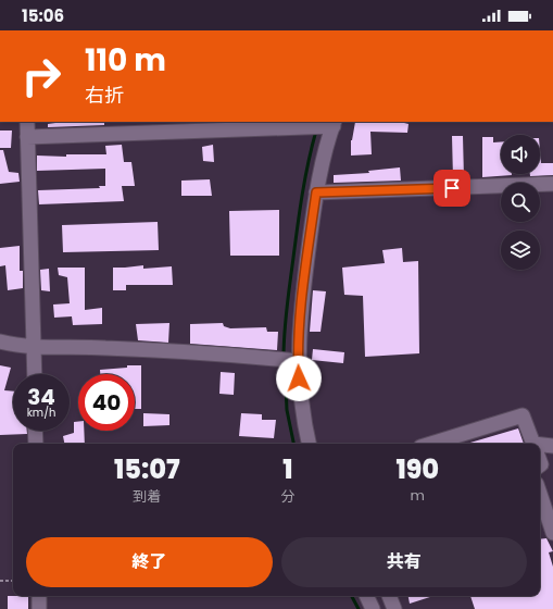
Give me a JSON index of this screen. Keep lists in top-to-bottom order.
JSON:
{
  "page": {
    "status": "15:06",
    "turn": ["110 m", "右折"],
    "speed": "34 km/h",
    "limit": "40",
    "eta": [
      "15:07",
      "到着",
      "1",
      "分",
      "190",
      "m"
    ],
    "buttons": ["終了", "共有"]
  }
}
